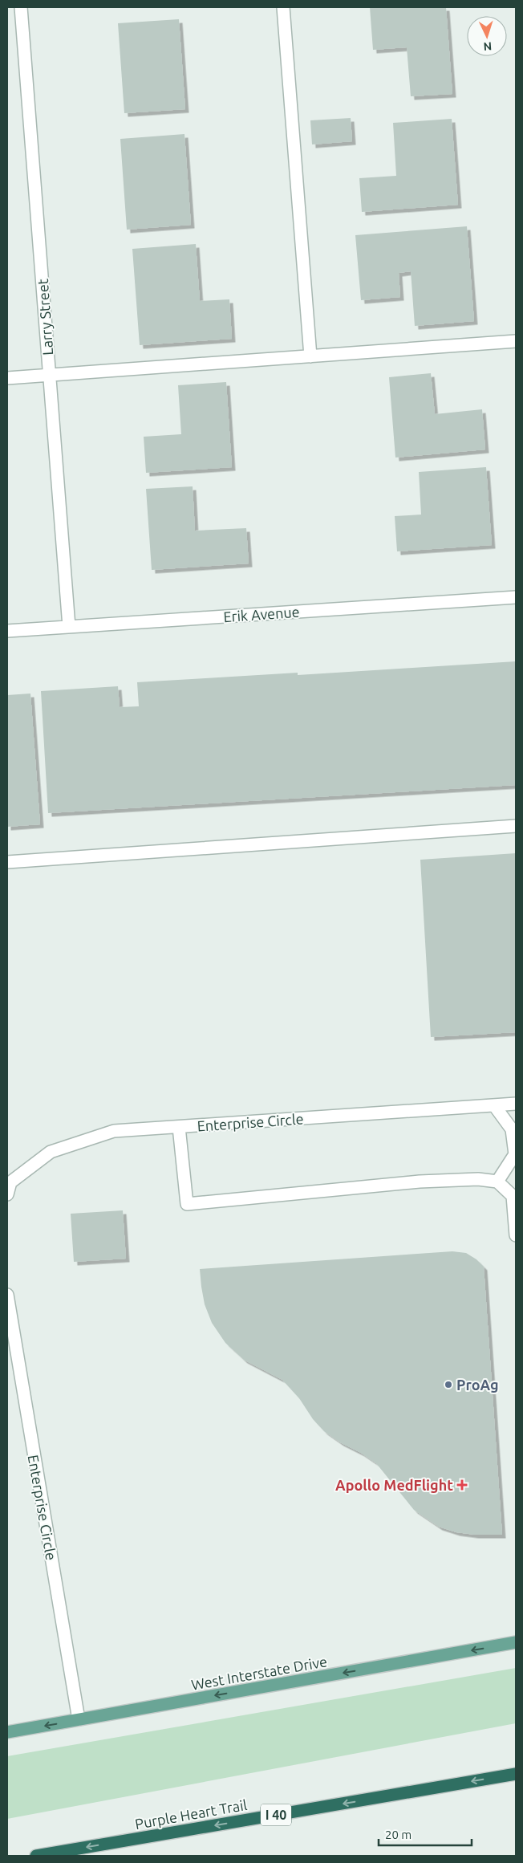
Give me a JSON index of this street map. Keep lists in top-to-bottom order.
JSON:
{
  "streets": {
    "highway": ["Purple Heart Trail", "I 40"],
    "main road": ["West Interstate Drive"],
    "street": ["Larry Street", "Erik Avenue", "Enterprise Circle"]
  },
  "crossings": [
    ["Larry Street", "Erik Avenue"],
    ["Enterprise Circle", "West Interstate Drive"]
  ],
  "one_way": ["West Interstate Drive", "Purple Heart Trail"],
  "places": {
    "other": ["ProAg"],
    "health": ["Apollo MedFlight"]
  },
  "scale_bar": "20 m",
  "north": "bottom"
}
